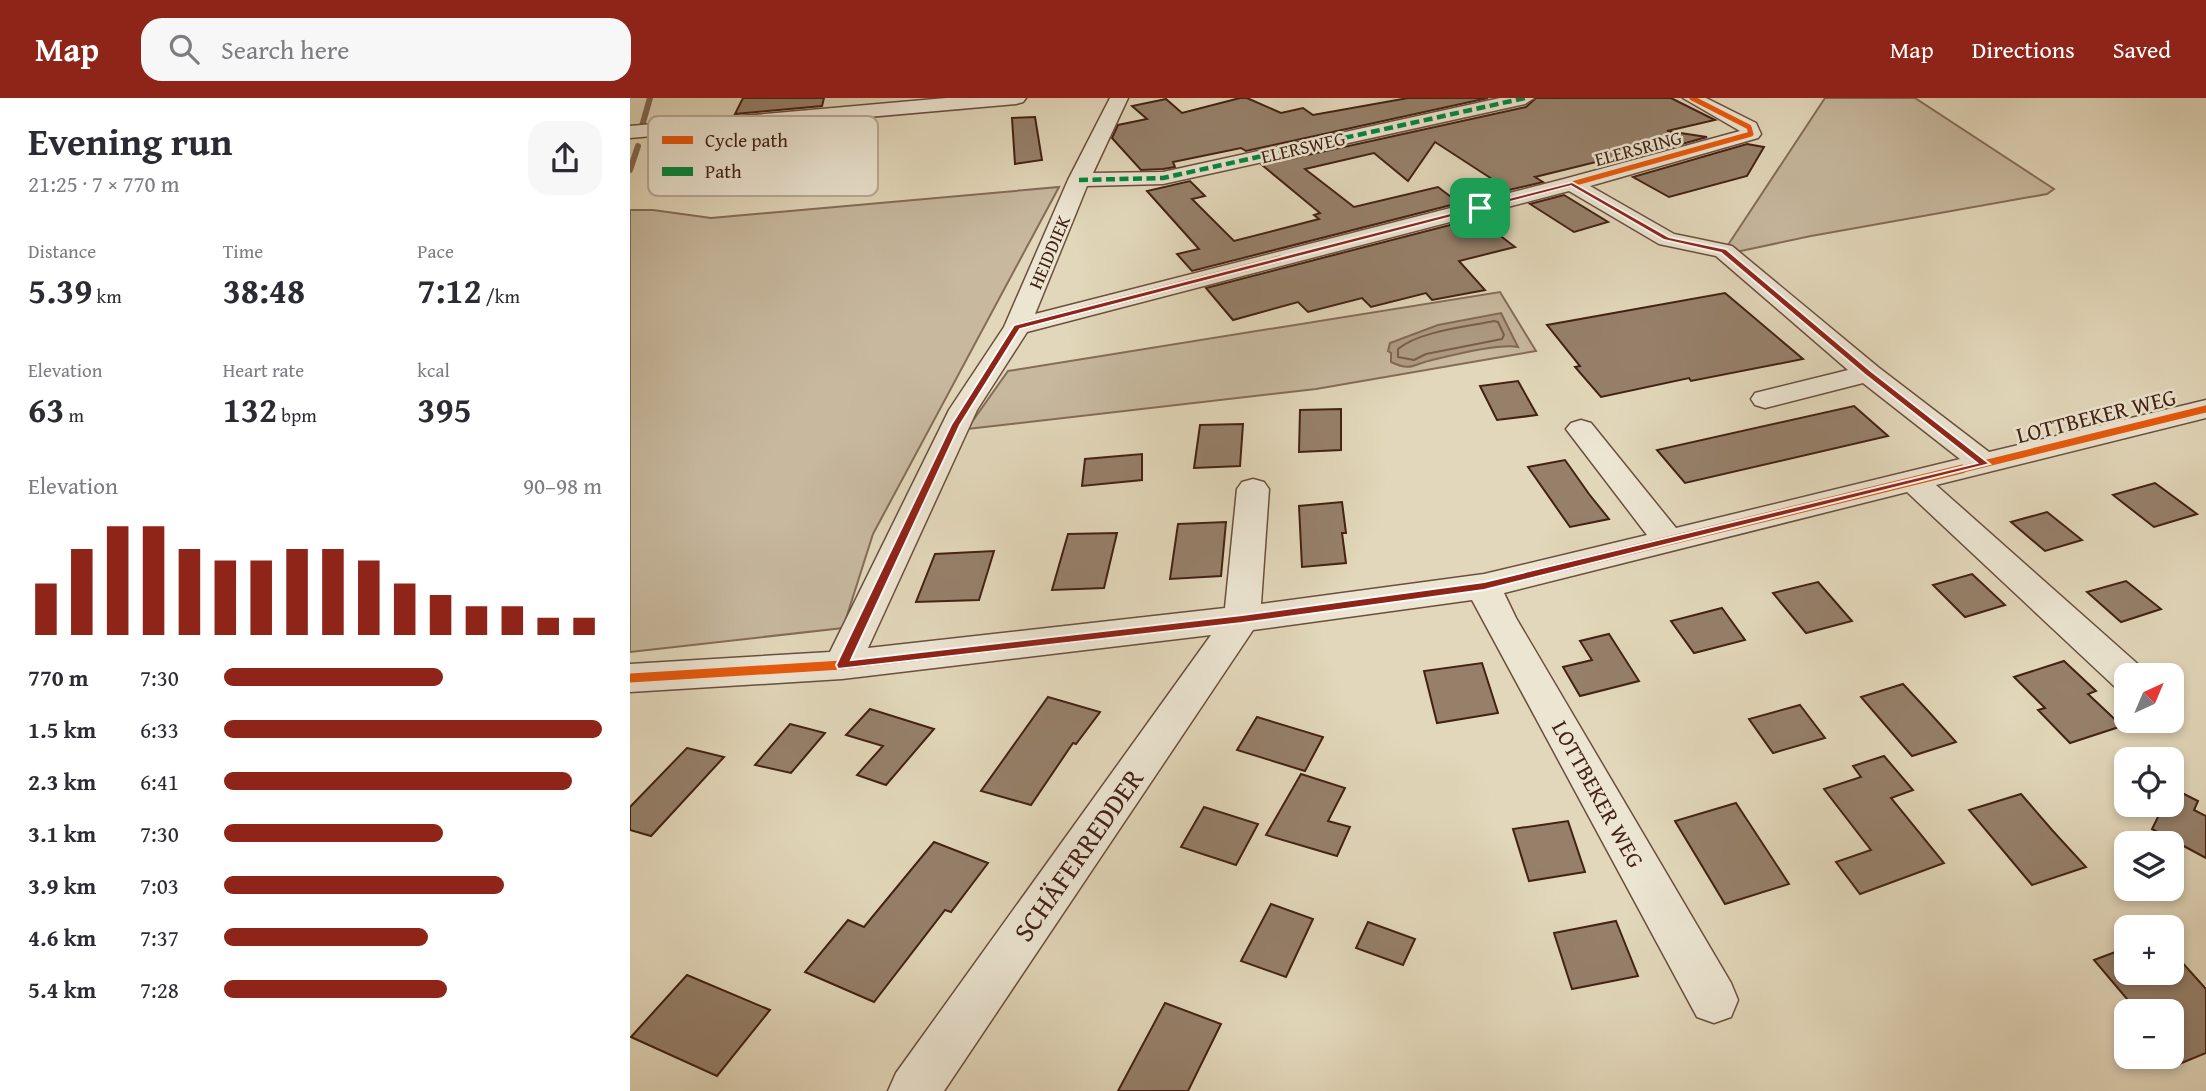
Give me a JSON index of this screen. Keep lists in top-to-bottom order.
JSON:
{
  "streets": {
    "street": [
      "ELERSWEG",
      "ELERSRING",
      "HEIDDIEK",
      "LOTTBEKER WEG",
      "SCHÄFERREDDER"
    ]
  },
  "crossings": [
    ["ELERSWEG", "HEIDDIEK"],
    ["ELERSRING", "HEIDDIEK"],
    ["HEIDDIEK", "LOTTBEKER WEG"],
    ["LOTTBEKER WEG", "SCHÄFERREDDER"]
  ],
  "legend": ["Cycle path", "Path"],
  "north": "top right",
  "page": {
    "header": "Map",
    "search": "Search here",
    "nav": ["Map", "Directions", "Saved"],
    "heading": ["Evening run", "21:25 · 7 × 770 m"],
    "stats": [
      ["Distance", "5.39 km"],
      ["Time", "38:48"],
      ["Pace", "7:12 /km"],
      ["Elevation", "63 m"],
      ["Heart rate", "132 bpm"],
      ["kcal", "395"]
    ],
    "chart": ["Elevation", "90–98 m"],
    "list": [
      {
        "name": "770 m",
        "note": "7:30"
      },
      {
        "name": "1.5 km",
        "note": "6:33"
      },
      {
        "name": "2.3 km",
        "note": "6:41"
      },
      {
        "name": "3.1 km",
        "note": "7:30"
      },
      {
        "name": "3.9 km",
        "note": "7:03"
      },
      {
        "name": "4.6 km",
        "note": "7:37"
      },
      {
        "name": "5.4 km",
        "note": "7:28"
      }
    ],
    "map_buttons": ["+", "−"]
  }
}
